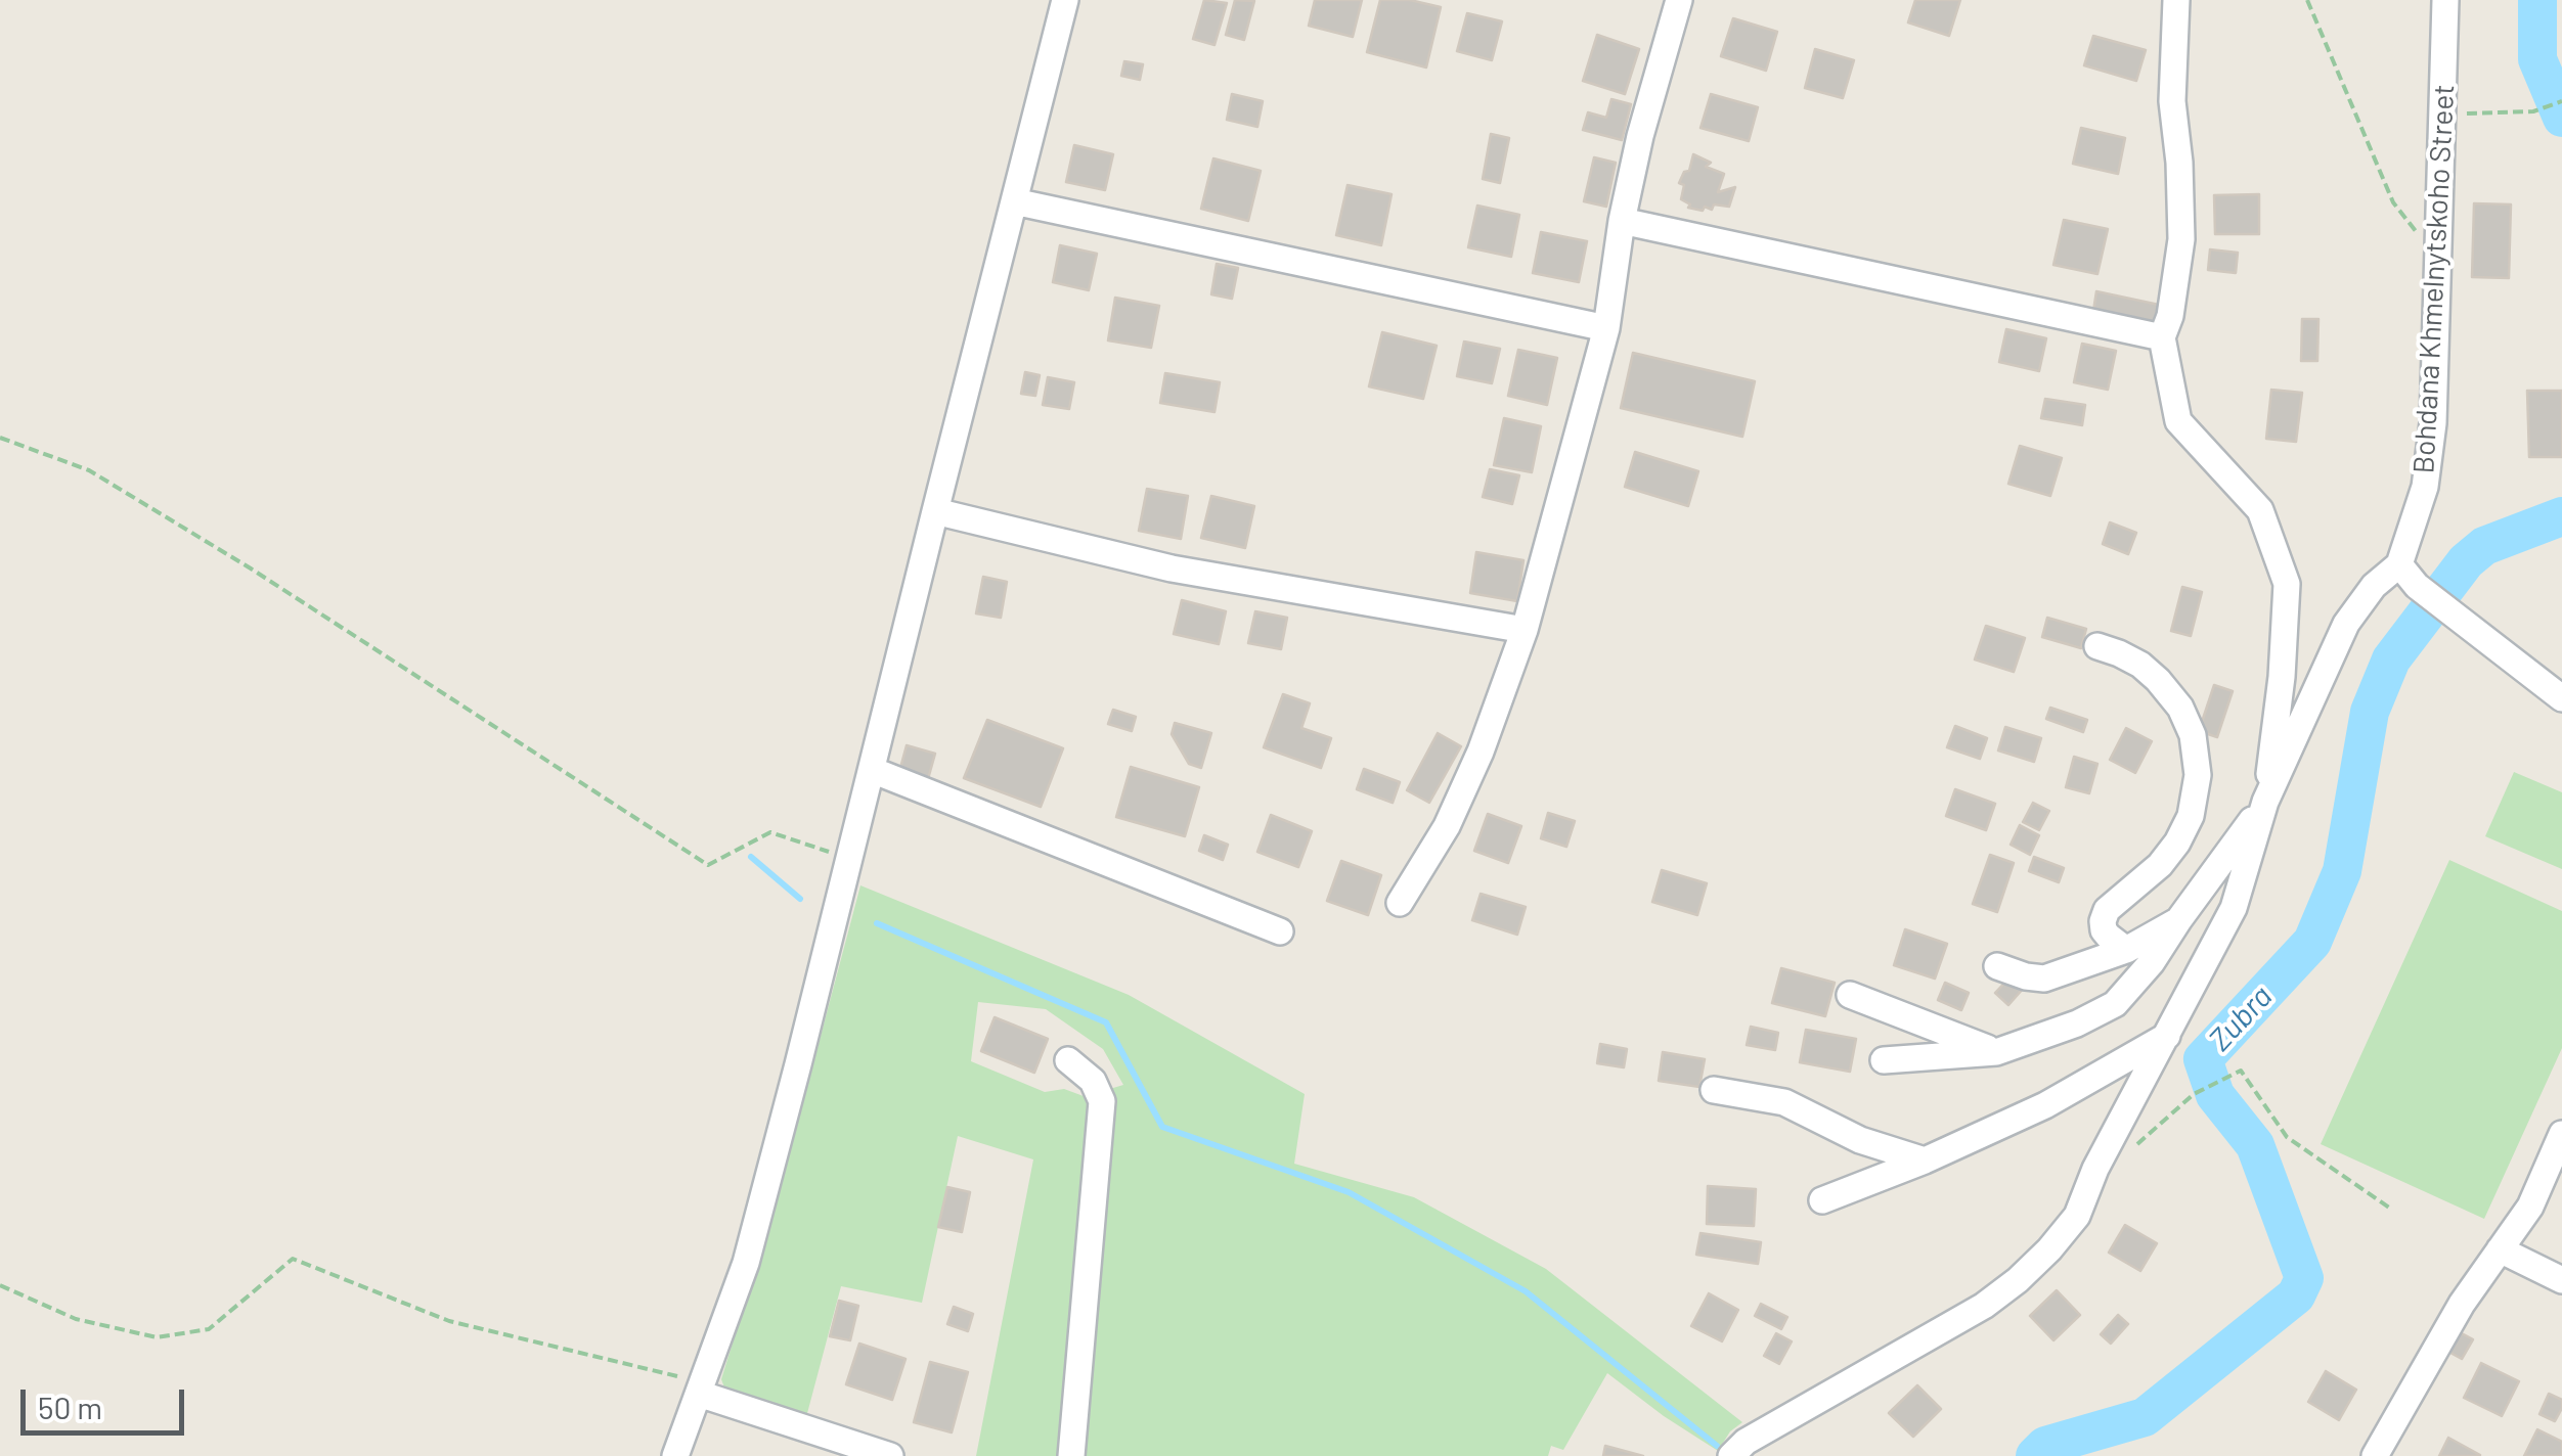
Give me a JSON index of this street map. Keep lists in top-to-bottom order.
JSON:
{
  "streets": {
    "street": ["Bohdana Khmelnytskoho Street"]
  },
  "water": ["Zubra"],
  "scale_bar": "50 m"
}
